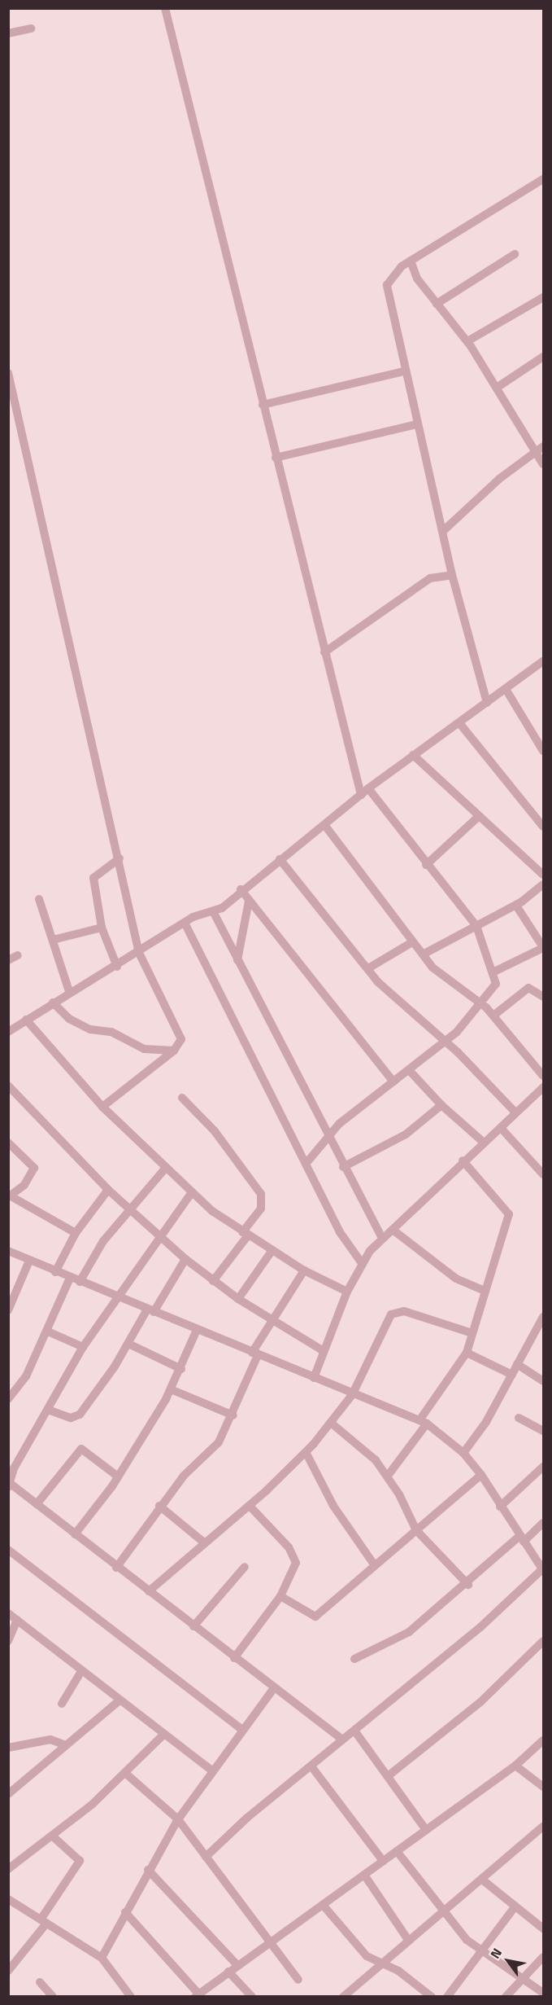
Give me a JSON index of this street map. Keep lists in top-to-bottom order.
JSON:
{
  "north": "top left"
}
